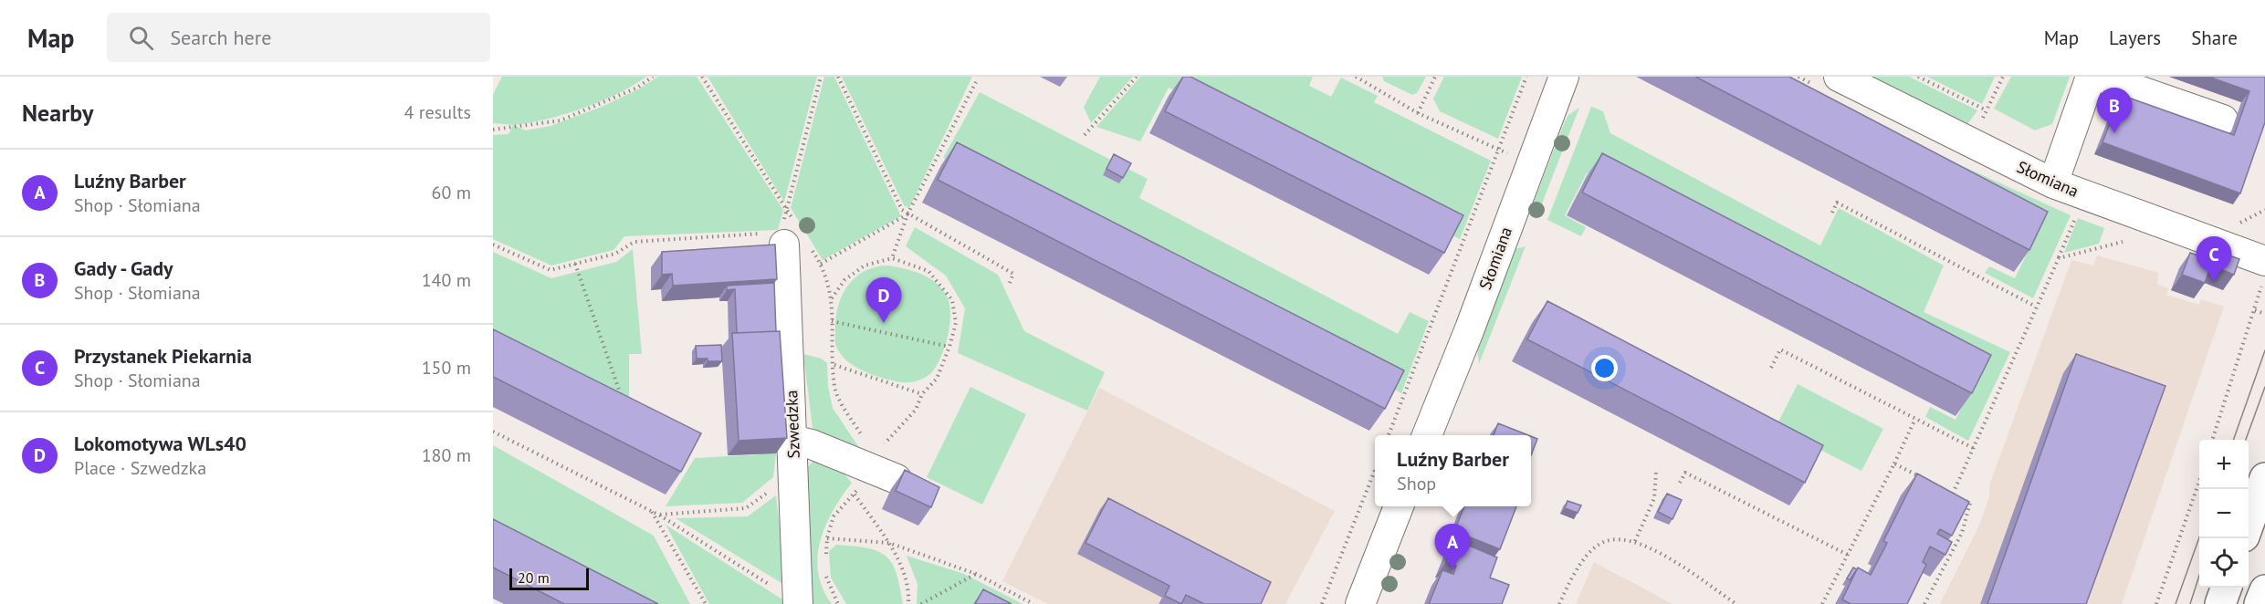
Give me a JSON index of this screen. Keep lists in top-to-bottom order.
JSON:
{
  "streets": {
    "street": ["Słomiana", "Szwedzka"]
  },
  "scale_bar": "20 m",
  "page": {
    "header": "Map",
    "search": "Search here",
    "nav": ["Map", "Layers", "Share"],
    "heading": ["Nearby", "4 results"],
    "pins": [
      "B",
      "C",
      "D",
      "A"
    ],
    "list": [
      {
        "mark": "A",
        "name": "Luźny Barber",
        "note": "Shop · Słomiana",
        "value": "60 m"
      },
      {
        "mark": "B",
        "name": "Gady - Gady",
        "note": "Shop · Słomiana",
        "value": "140 m"
      },
      {
        "mark": "C",
        "name": "Przystanek Piekarnia",
        "note": "Shop · Słomiana",
        "value": "150 m"
      },
      {
        "mark": "D",
        "name": "Lokomotywa WLs40",
        "note": "Place · Szwedzka",
        "value": "180 m"
      }
    ],
    "popup": ["Luźny Barber", "Shop"],
    "map_buttons": ["+", "−"],
    "scale": "20 m"
  }
}
